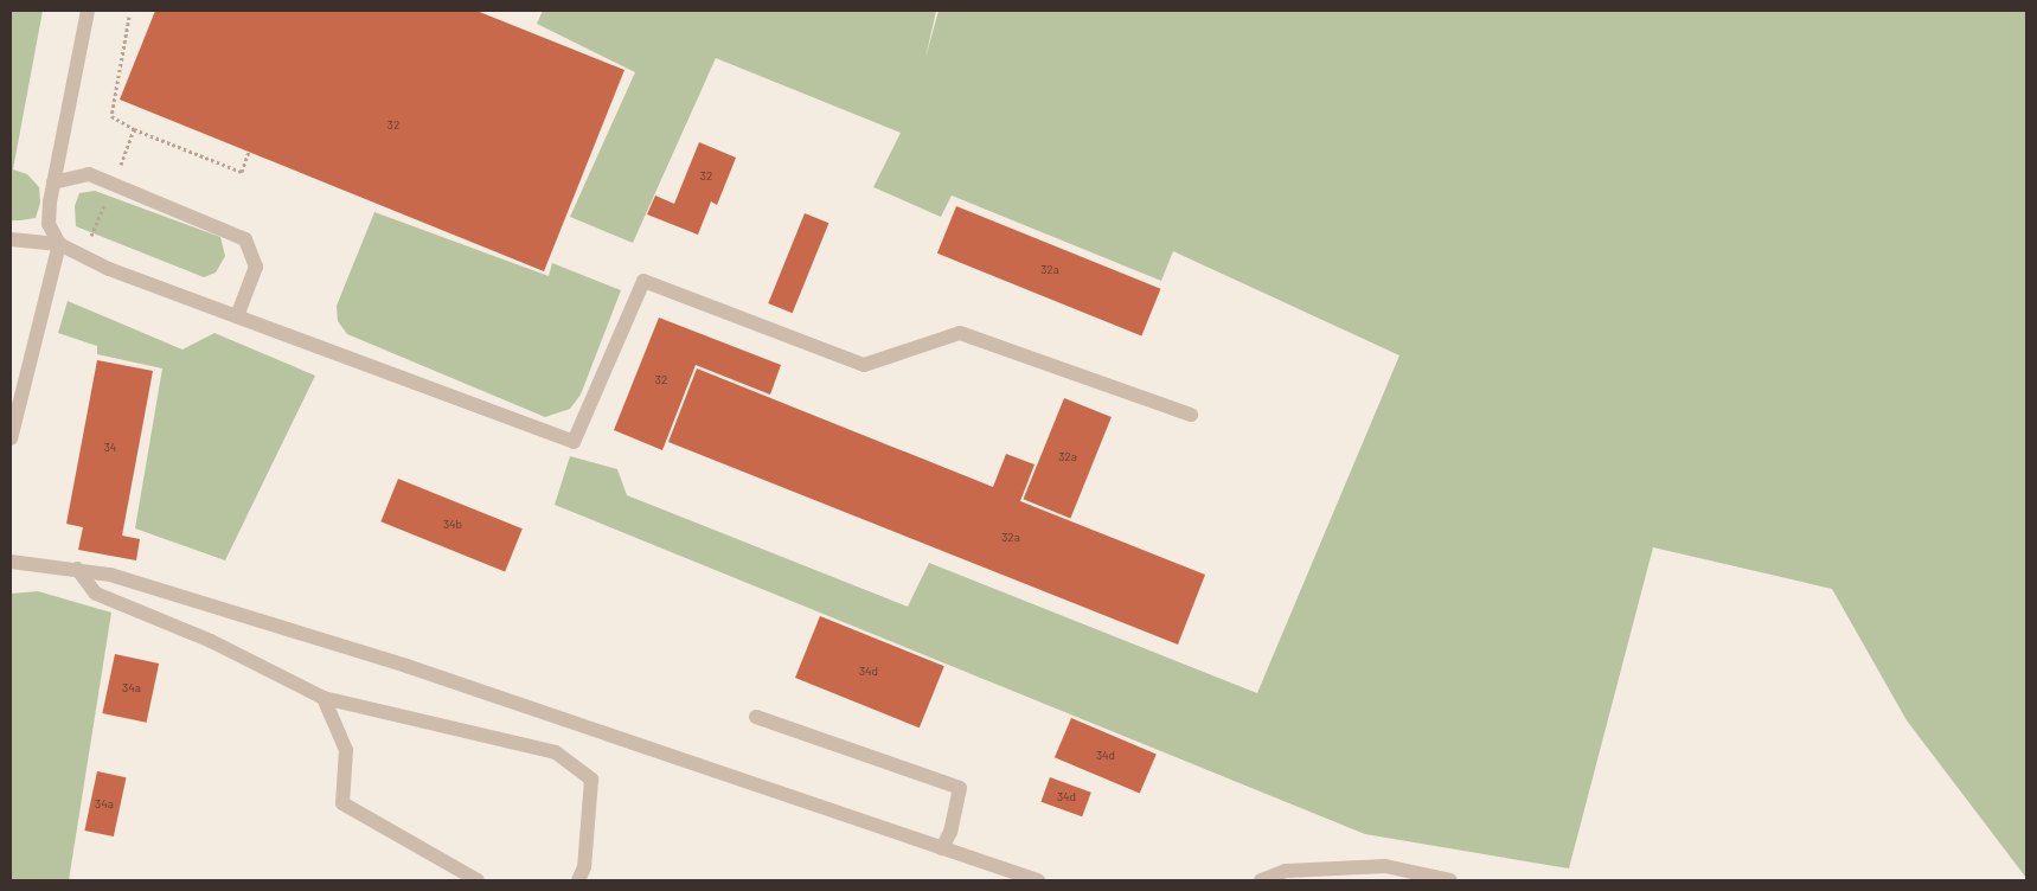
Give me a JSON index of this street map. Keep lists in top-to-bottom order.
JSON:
{
  "house_numbers": [
    "32",
    "32",
    "32a",
    "32",
    "34",
    "32a",
    "34b",
    "32a",
    "34d",
    "34a",
    "34d",
    "34d",
    "34a"
  ]
}
